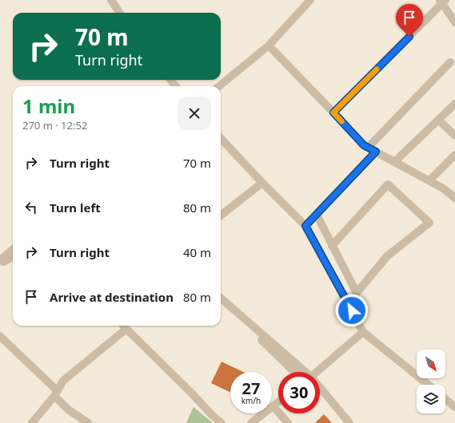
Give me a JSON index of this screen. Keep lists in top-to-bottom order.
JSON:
{
  "north": "bottom right",
  "page": {
    "turn": ["70 m", "Turn right"],
    "heading": ["1 min", "270 m · 12:52"],
    "list": [
      {
        "name": "Turn right",
        "value": "70 m"
      },
      {
        "name": "Turn left",
        "value": "80 m"
      },
      {
        "name": "Turn right",
        "value": "40 m"
      },
      {
        "name": "Arrive at destination",
        "value": "80 m"
      }
    ],
    "speed": "27 km/h",
    "limit": "30"
  }
}
